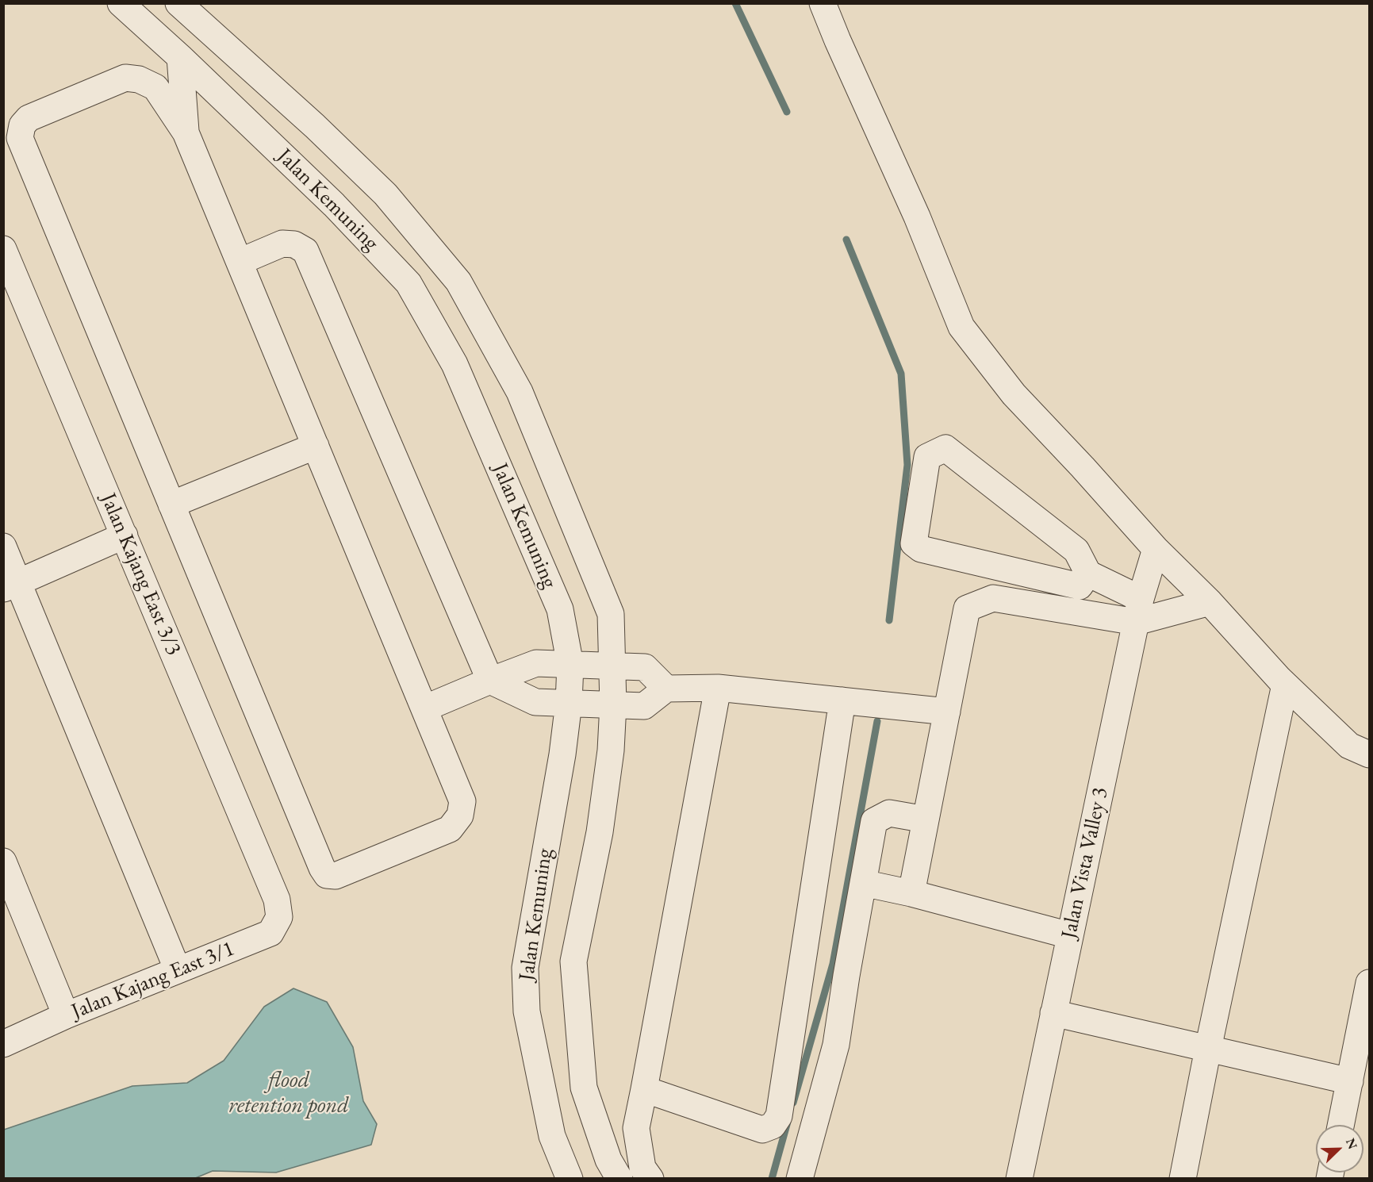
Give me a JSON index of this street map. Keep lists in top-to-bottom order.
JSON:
{
  "streets": {
    "street": [
      "Jalan Kemuning",
      "Jalan Kajang East 3/3",
      "Jalan Vista Valley 3",
      "Jalan Kajang East 3/1"
    ]
  },
  "crossings": [
    ["Jalan Kajang East 3/3", "Jalan Kajang East 3/1"]
  ],
  "water": ["flood retention pond"],
  "north": "top right"
}
